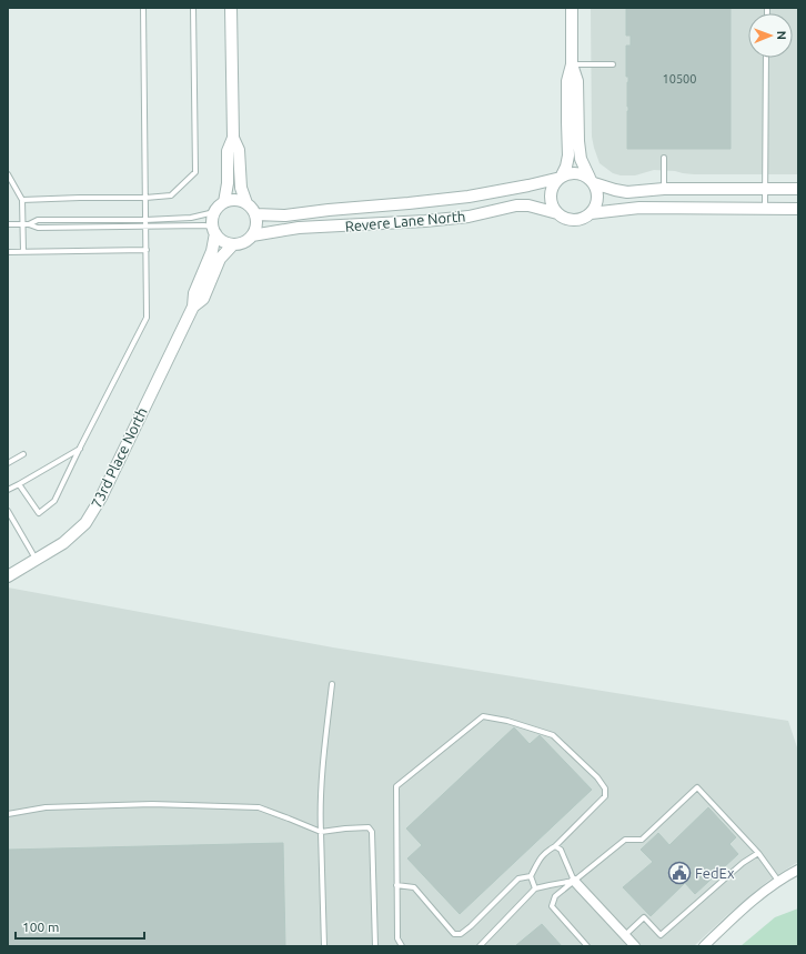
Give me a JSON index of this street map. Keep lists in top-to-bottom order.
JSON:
{
  "streets": {
    "street": ["Revere Lane North", "73rd Place North"]
  },
  "crossings": [
    ["Revere Lane North", "73rd Place North"]
  ],
  "places": {
    "public building": ["FedEx"]
  },
  "house_numbers": ["10500"],
  "scale_bar": "100 m",
  "north": "right"
}
